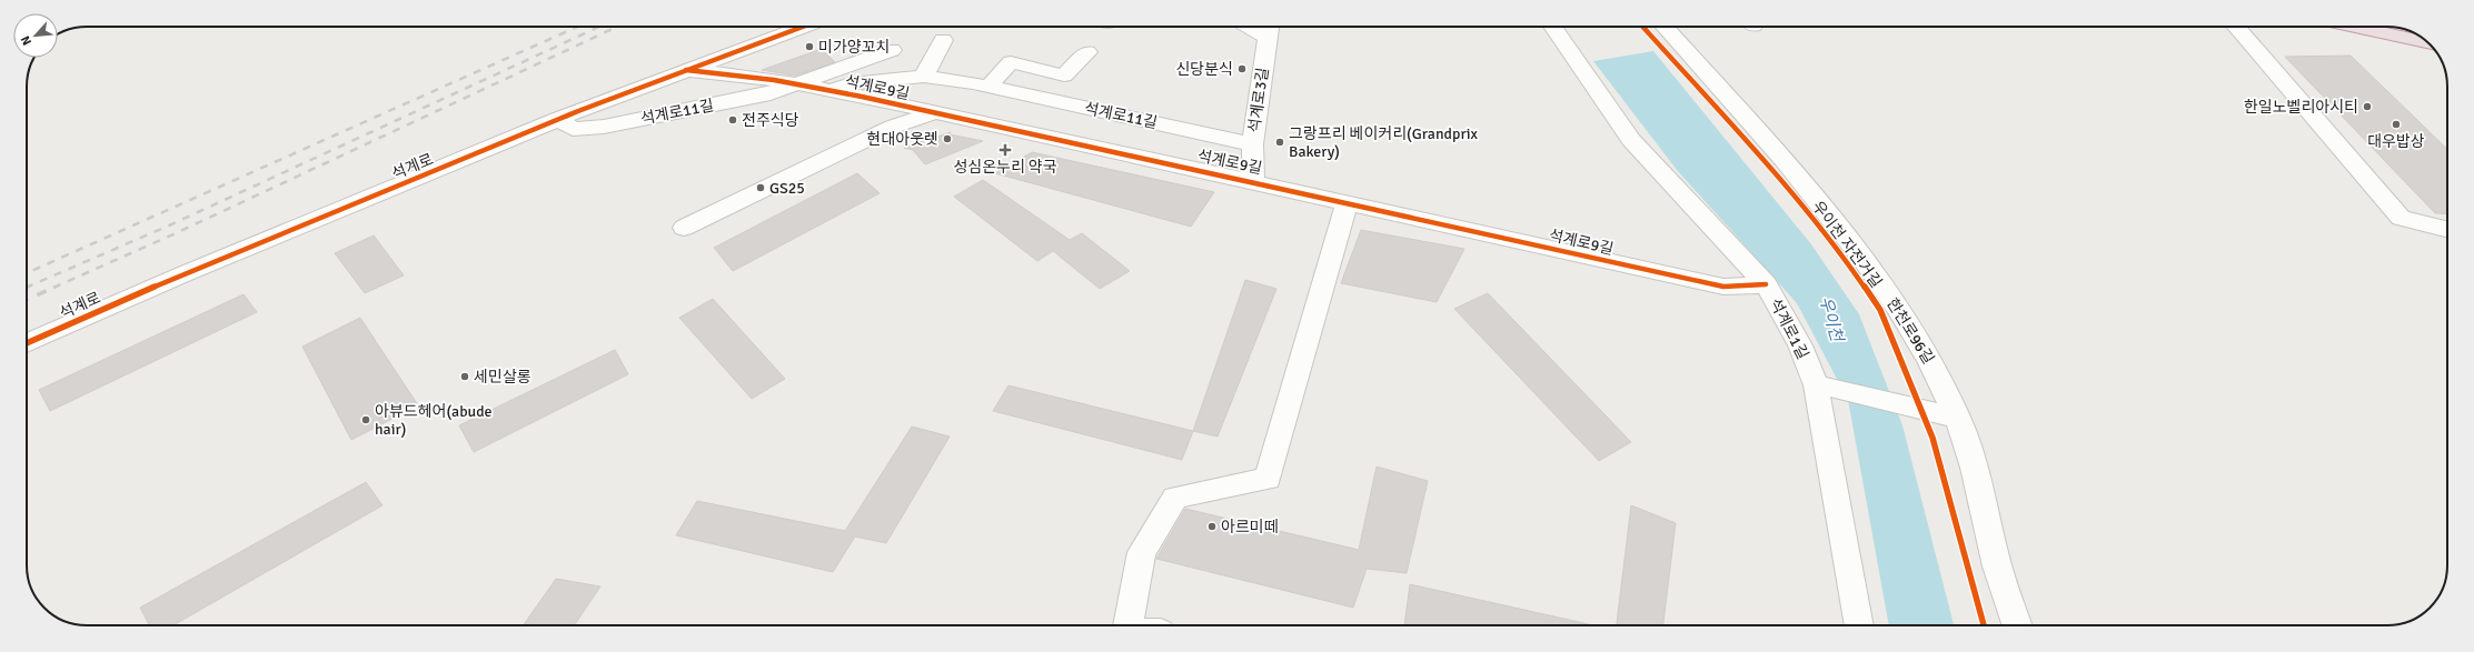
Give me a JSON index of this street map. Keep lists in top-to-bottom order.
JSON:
{
  "streets": {
    "street": [
      "석계로9길",
      "석계로3길",
      "석계로11길",
      "석계로",
      "석계로1길",
      "한천로96길"
    ],
    "cycle path": ["우이천 자전거길"]
  },
  "crossings": [
    ["석계로9길", "석계로3길"],
    ["석계로9길", "석계로11길"],
    ["석계로9길", "석계로"],
    ["석계로9길", "석계로1길"],
    ["석계로3길", "석계로11길"],
    ["석계로11길", "석계로"]
  ],
  "water": ["우이천"],
  "places": {
    "other": [
      "미가양꼬치",
      "신당분식",
      "한일노벨리아시티",
      "전주식당",
      "대우밥상",
      "현대아웃렛",
      "그랑프리 베이커리(Grandprix Bakery)",
      "GS25",
      "세민살롱",
      "아뷰드헤어(abude hair)",
      "아르미떼"
    ],
    "health": ["성심온누리 약국"]
  },
  "north": "bottom left"
}
